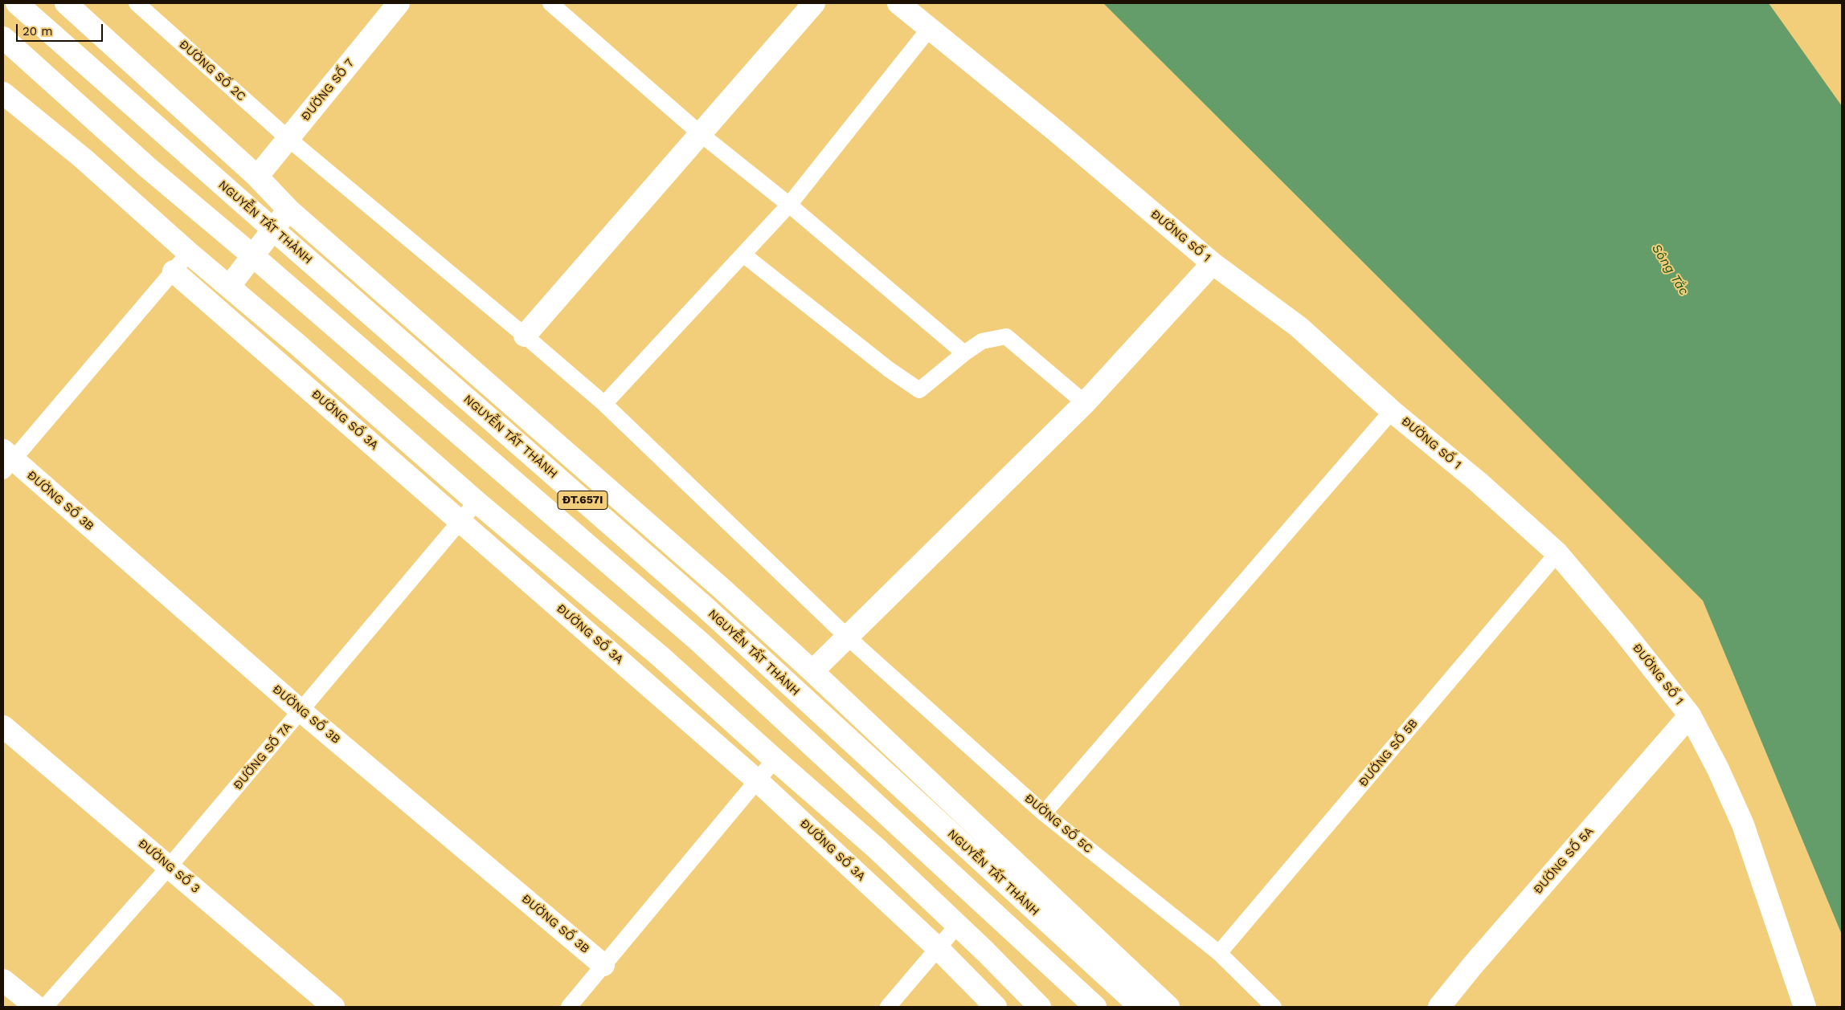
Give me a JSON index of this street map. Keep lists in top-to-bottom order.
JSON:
{
  "streets": {
    "street": [
      "ĐƯỜNG SỐ 7",
      "NGUYỄN TẤT THÀNH",
      "ĐƯỜNG SỐ 1",
      "ĐƯỜNG SỐ 3A",
      "ĐT.657I",
      "ĐƯỜNG SỐ 3B",
      "ĐƯỜNG SỐ 5A",
      "ĐƯỜNG SỐ 3"
    ],
    "lane": [
      "ĐƯỜNG SỐ 2C",
      "ĐƯỚNG SỐ 5B",
      "ĐƯỜNG SỐ 7A",
      "ĐƯỜNG SỐ 5C"
    ]
  },
  "crossings": [
    ["ĐƯỜNG SỐ 2C", "ĐƯỜNG SỐ 7"],
    ["ĐƯỜNG SỐ 2C", "ĐƯỜNG SỐ 5C"],
    ["ĐƯỜNG SỐ 7", "NGUYỄN TẤT THÀNH"],
    ["ĐƯỜNG SỐ 1", "ĐƯỚNG SỐ 5B"],
    ["ĐƯỜNG SỐ 1", "ĐƯỜNG SỐ 5A"],
    ["ĐƯỜNG SỐ 3A", "ĐƯỜNG SỐ 7A"],
    ["ĐƯỜNG SỐ 3B", "ĐƯỜNG SỐ 7A"],
    ["ĐƯỚNG SỐ 5B", "ĐƯỜNG SỐ 5C"],
    ["ĐƯỜNG SỐ 7A", "ĐƯỜNG SỐ 3"]
  ],
  "water": ["Sông Tắc"],
  "scale_bar": "20 m"
}
